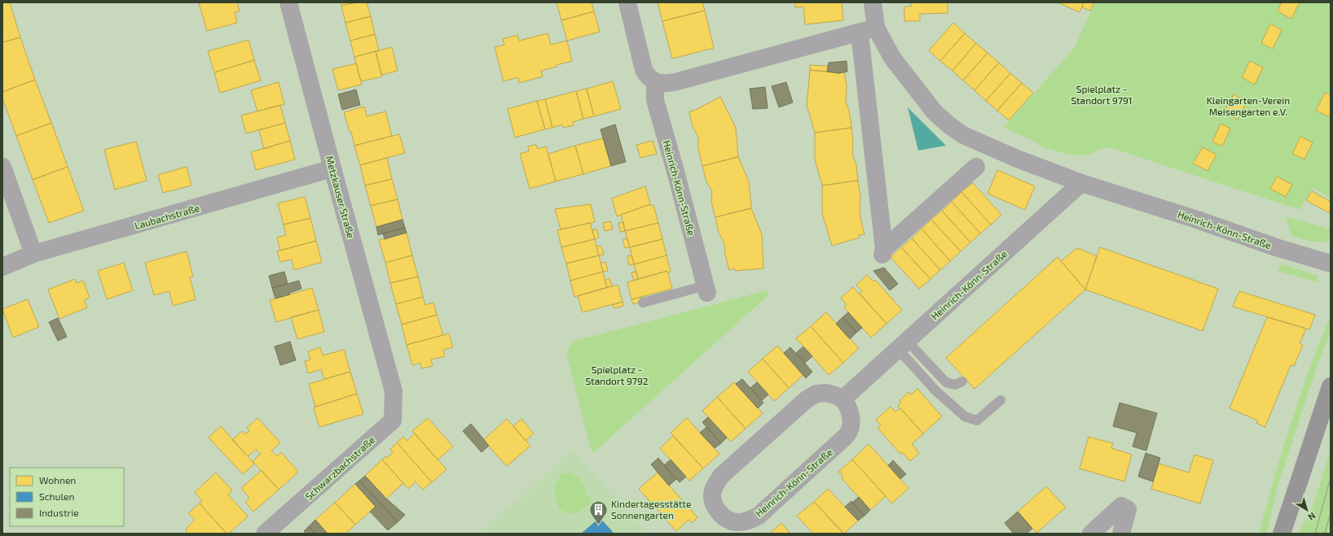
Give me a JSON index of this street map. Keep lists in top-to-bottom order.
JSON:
{
  "streets": {
    "street": [
      "Heinrich-Könn-Straße",
      "Metzkauser Straße",
      "Laubachstraße",
      "Schwarzbachstraße"
    ]
  },
  "crossings": [
    ["Metzkauser Straße", "Laubachstraße"],
    ["Metzkauser Straße", "Schwarzbachstraße"]
  ],
  "parks": ["Spielplatz - Standort 9791", "Kleingarten-Verein Meisengarten e.V.", "Spielplatz - Standort 9792"],
  "places": {
    "building": ["Kindertagesstätte Sonnengarten"]
  },
  "legend": ["Wohnen", "Schulen", "Industrie"],
  "north": "bottom right"
}
